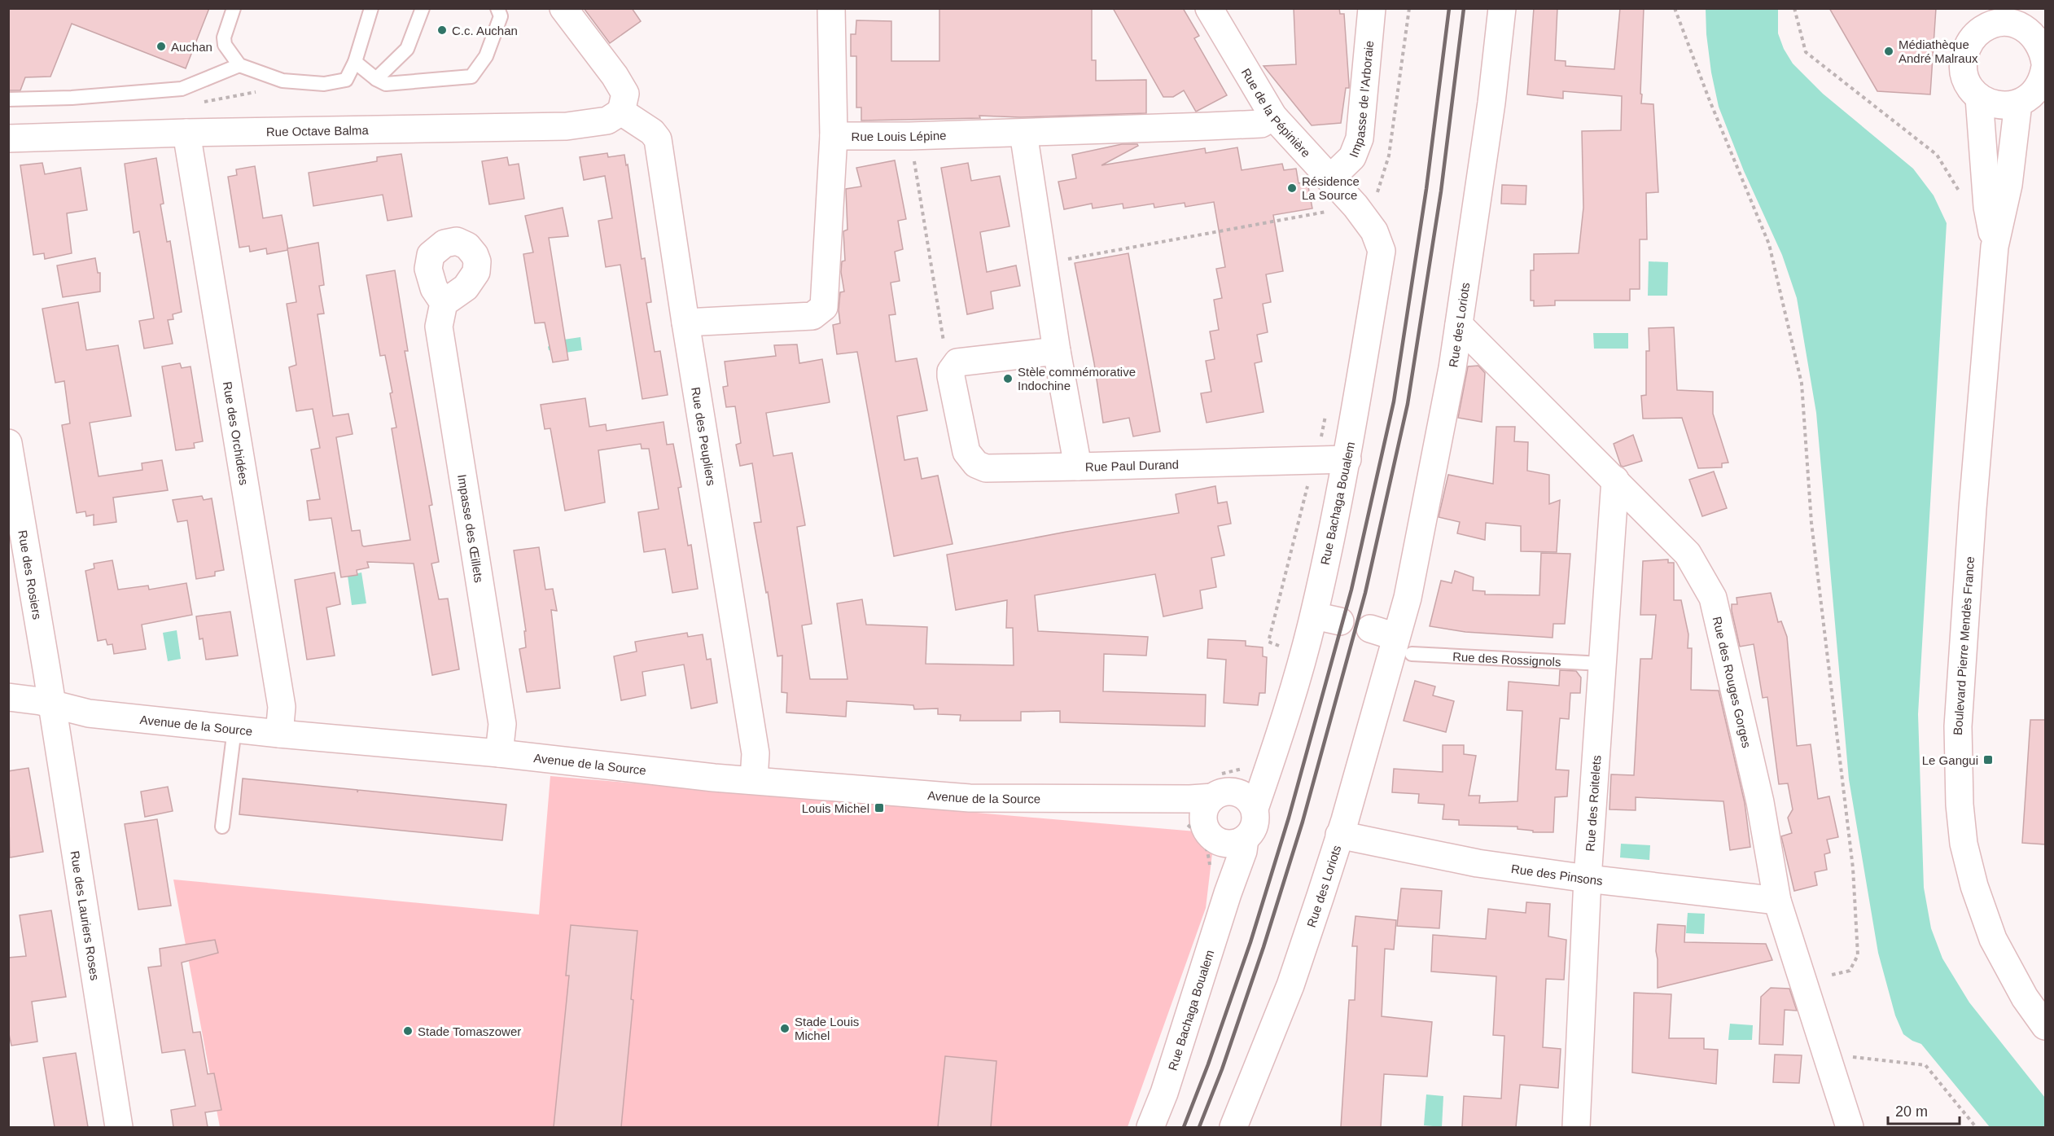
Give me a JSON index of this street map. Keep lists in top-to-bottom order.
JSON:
{
  "streets": {
    "street": [
      "Impasse de l'Arboraie",
      "Rue de la Pépinière",
      "Rue Octave Balma",
      "Rue Louis Lépine",
      "Rue des Loriots",
      "Rue des Orchidées",
      "Rue des Peupliers",
      "Rue Paul Durand",
      "Rue Bachaga Boualem",
      "Impasse des Œillets",
      "Rue des Rosiers",
      "Boulevard Pierre Mendès France",
      "Rue des Rouges Gorges",
      "Avenue de la Source",
      "Rue des Roitelets",
      "Rue des Pinsons",
      "Rue des Lauriers Roses"
    ],
    "lane": ["Rue des Rossignols"]
  },
  "crossings": [
    ["Impasse de l'Arboraie", "Rue de la Pépinière"],
    ["Rue de la Pépinière", "Rue Louis Lépine"],
    ["Rue de la Pépinière", "Rue Bachaga Boualem"],
    ["Rue Octave Balma", "Rue des Orchidées"],
    ["Rue Octave Balma", "Rue des Peupliers"],
    ["Rue Louis Lépine", "Rue des Peupliers"],
    ["Rue Louis Lépine", "Rue Paul Durand"],
    ["Rue des Loriots", "Rue des Rossignols"],
    ["Rue des Loriots", "Rue des Rouges Gorges"],
    ["Rue des Loriots", "Rue des Pinsons"],
    ["Rue des Orchidées", "Avenue de la Source"],
    ["Rue des Peupliers", "Avenue de la Source"],
    ["Rue Paul Durand", "Rue Bachaga Boualem"],
    ["Rue Bachaga Boualem", "Avenue de la Source"],
    ["Impasse des Œillets", "Avenue de la Source"],
    ["Rue des Rosiers", "Avenue de la Source"],
    ["Rue des Rosiers", "Rue des Lauriers Roses"],
    ["Rue des Rossignols", "Rue des Roitelets"],
    ["Rue des Rouges Gorges", "Rue des Roitelets"],
    ["Rue des Rouges Gorges", "Rue des Pinsons"],
    ["Avenue de la Source", "Rue des Lauriers Roses"],
    ["Rue des Roitelets", "Rue des Pinsons"]
  ],
  "places": {
    "other": [
      "C.c. Auchan",
      "Auchan",
      "Médiathèque André Malraux",
      "Résidence La Source",
      "Stèle commémorative Indochine",
      "Stade Louis Michel",
      "Stade Tomaszower"
    ],
    "transit": ["Le Gangui", "Louis Michel"]
  },
  "scale_bar": "20 m"
}
